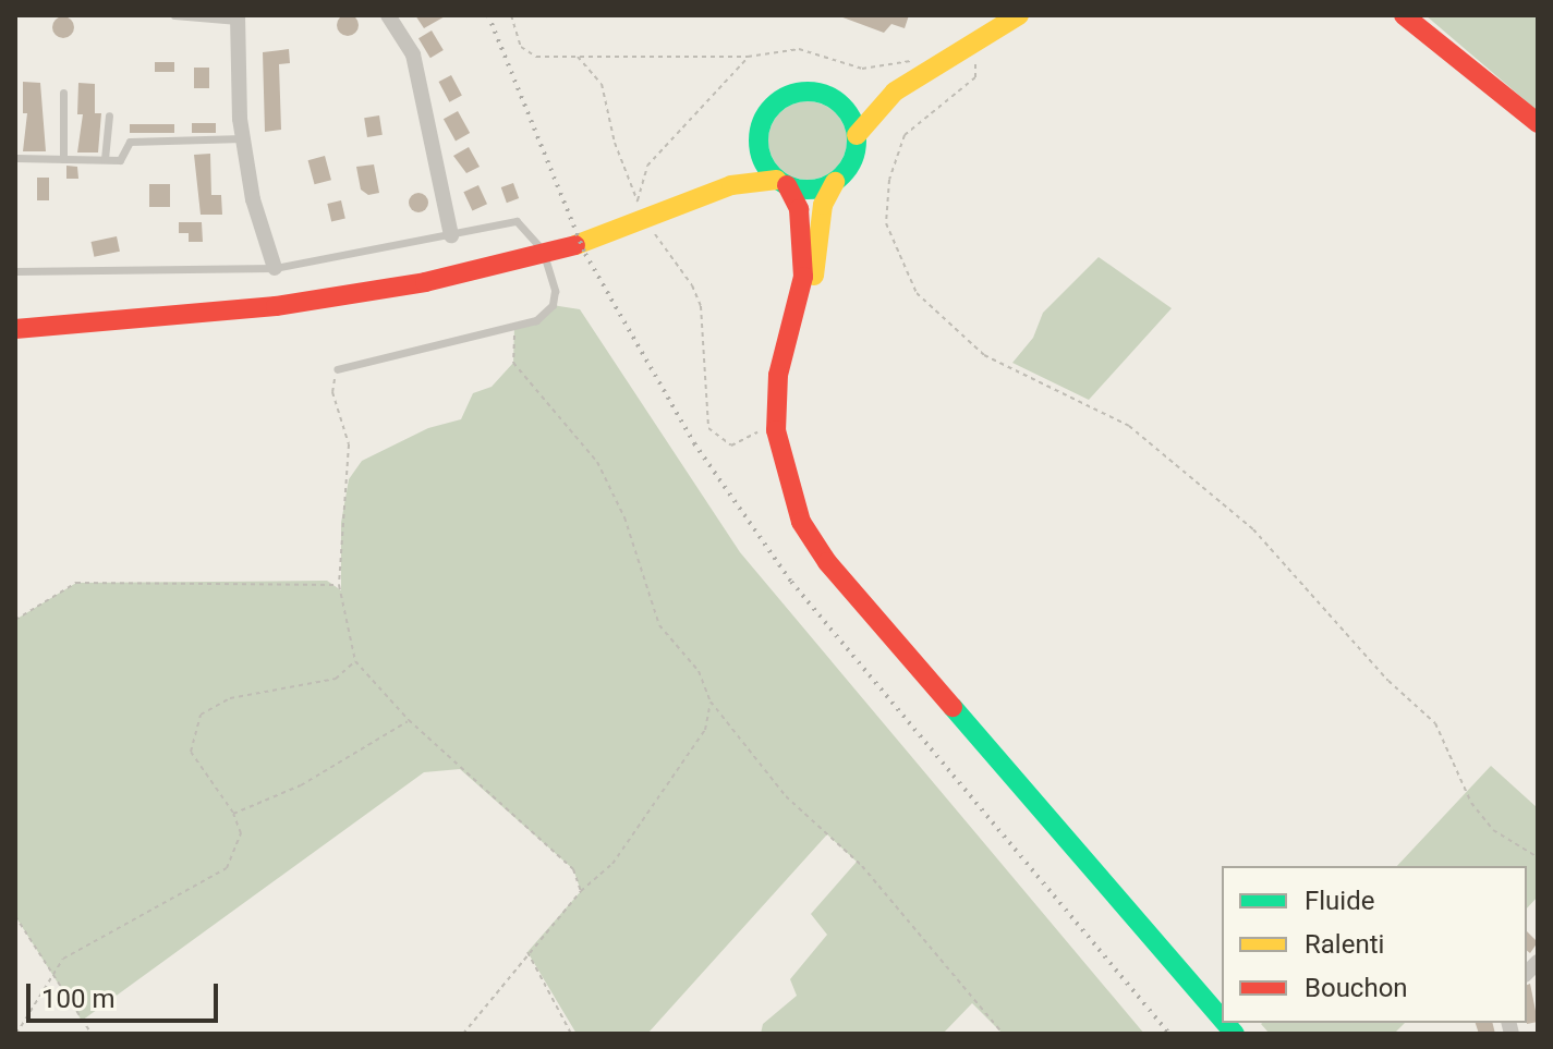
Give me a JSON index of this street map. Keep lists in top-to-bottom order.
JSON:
{
  "legend": ["Fluide", "Ralenti", "Bouchon"],
  "scale_bar": "100 m"
}
